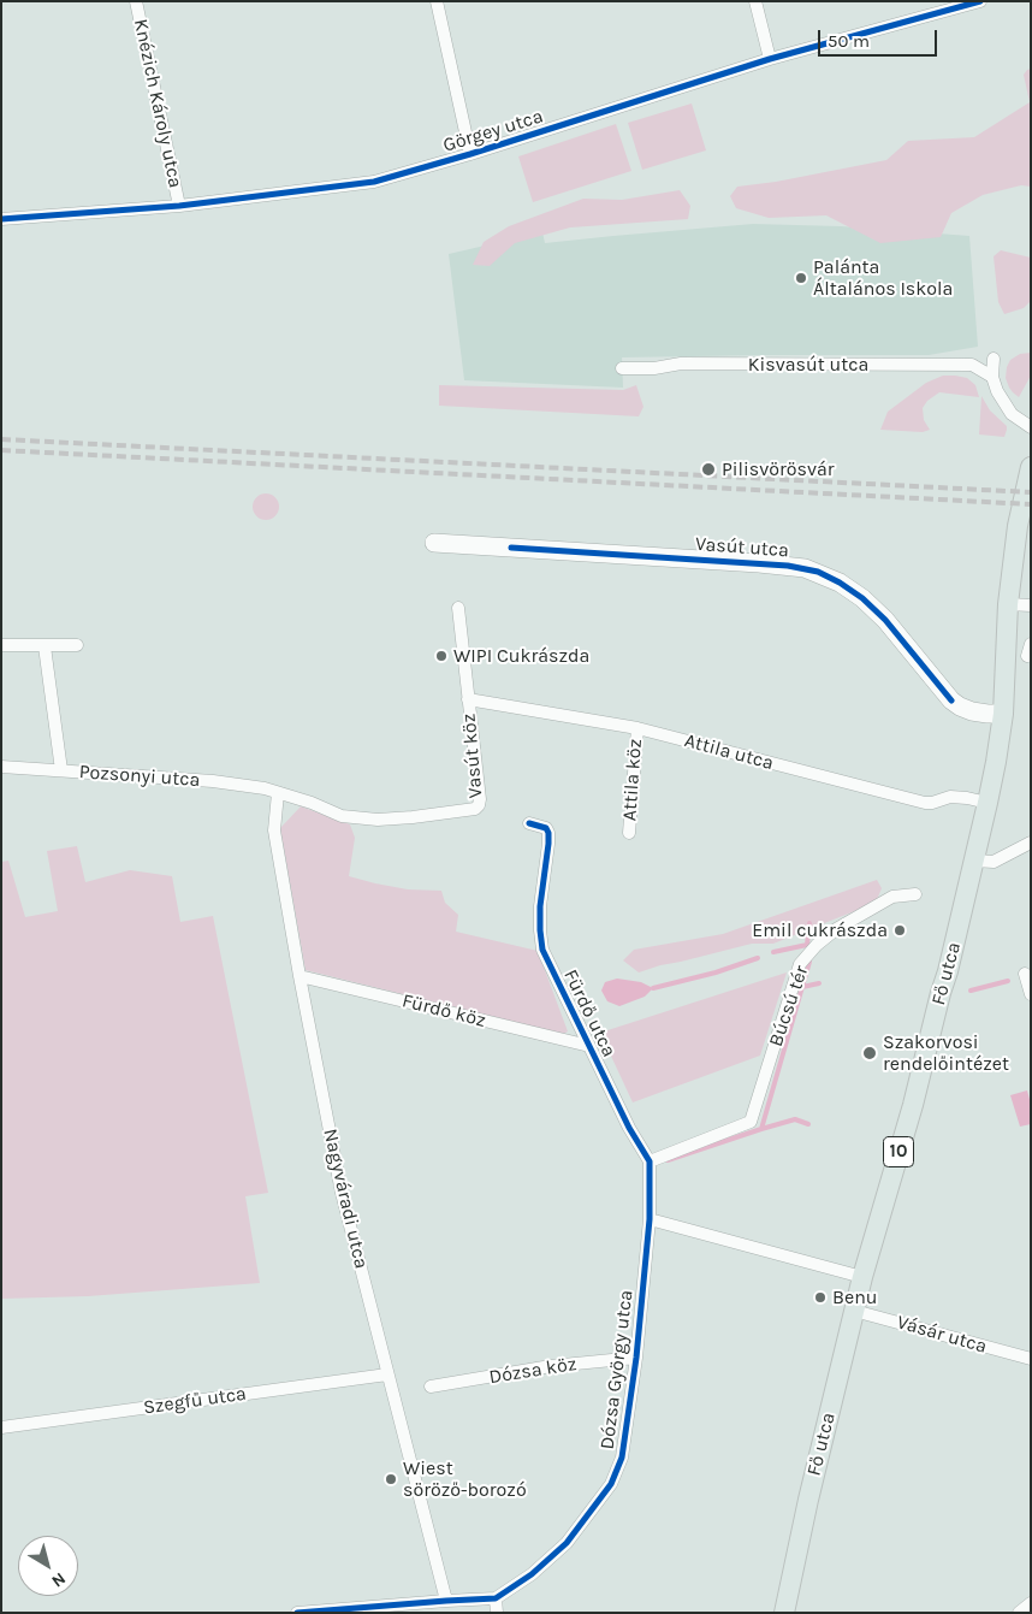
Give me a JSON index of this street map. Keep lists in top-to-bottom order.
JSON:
{
  "streets": {
    "main road": ["Fő utca", "10"],
    "street": [
      "Knézich Károly utca",
      "Görgey utca",
      "Kisvasút utca",
      "Vasút utca",
      "Attila utca",
      "Vasút köz",
      "Pozsonyi utca",
      "Attila köz",
      "Búcsú tér",
      "Fürdő köz",
      "Fürdő utca",
      "Nagyváradi utca",
      "Vásár utca",
      "Dózsa György utca",
      "Dózsa köz",
      "Szegfű utca"
    ]
  },
  "crossings": [
    ["Knézich Károly utca", "Görgey utca"],
    ["Vasút utca", "Fő utca"],
    ["Attila utca", "Vasút köz"],
    ["Attila utca", "Attila köz"],
    ["Attila utca", "Fő utca"],
    ["Vasút köz", "Pozsonyi utca"],
    ["Vasút köz", "Nagyváradi utca"],
    ["Pozsonyi utca", "Nagyváradi utca"],
    ["Fő utca", "Vásár utca"],
    ["Búcsú tér", "Fürdő utca"],
    ["Fürdő köz", "Fürdő utca"],
    ["Fürdő köz", "Nagyváradi utca"],
    ["Nagyváradi utca", "Szegfű utca"],
    ["Dózsa György utca", "Dózsa köz"]
  ],
  "places": [
    "Palánta Általános Iskola",
    "Pilisvörösvár",
    "WIPI Cukrászda",
    "Emil cukrászda",
    "Szakorvosi rendelőintézet",
    "Benu",
    "Wiest söröző-borozó"
  ],
  "scale_bar": "50 m",
  "north": "bottom right"
}
